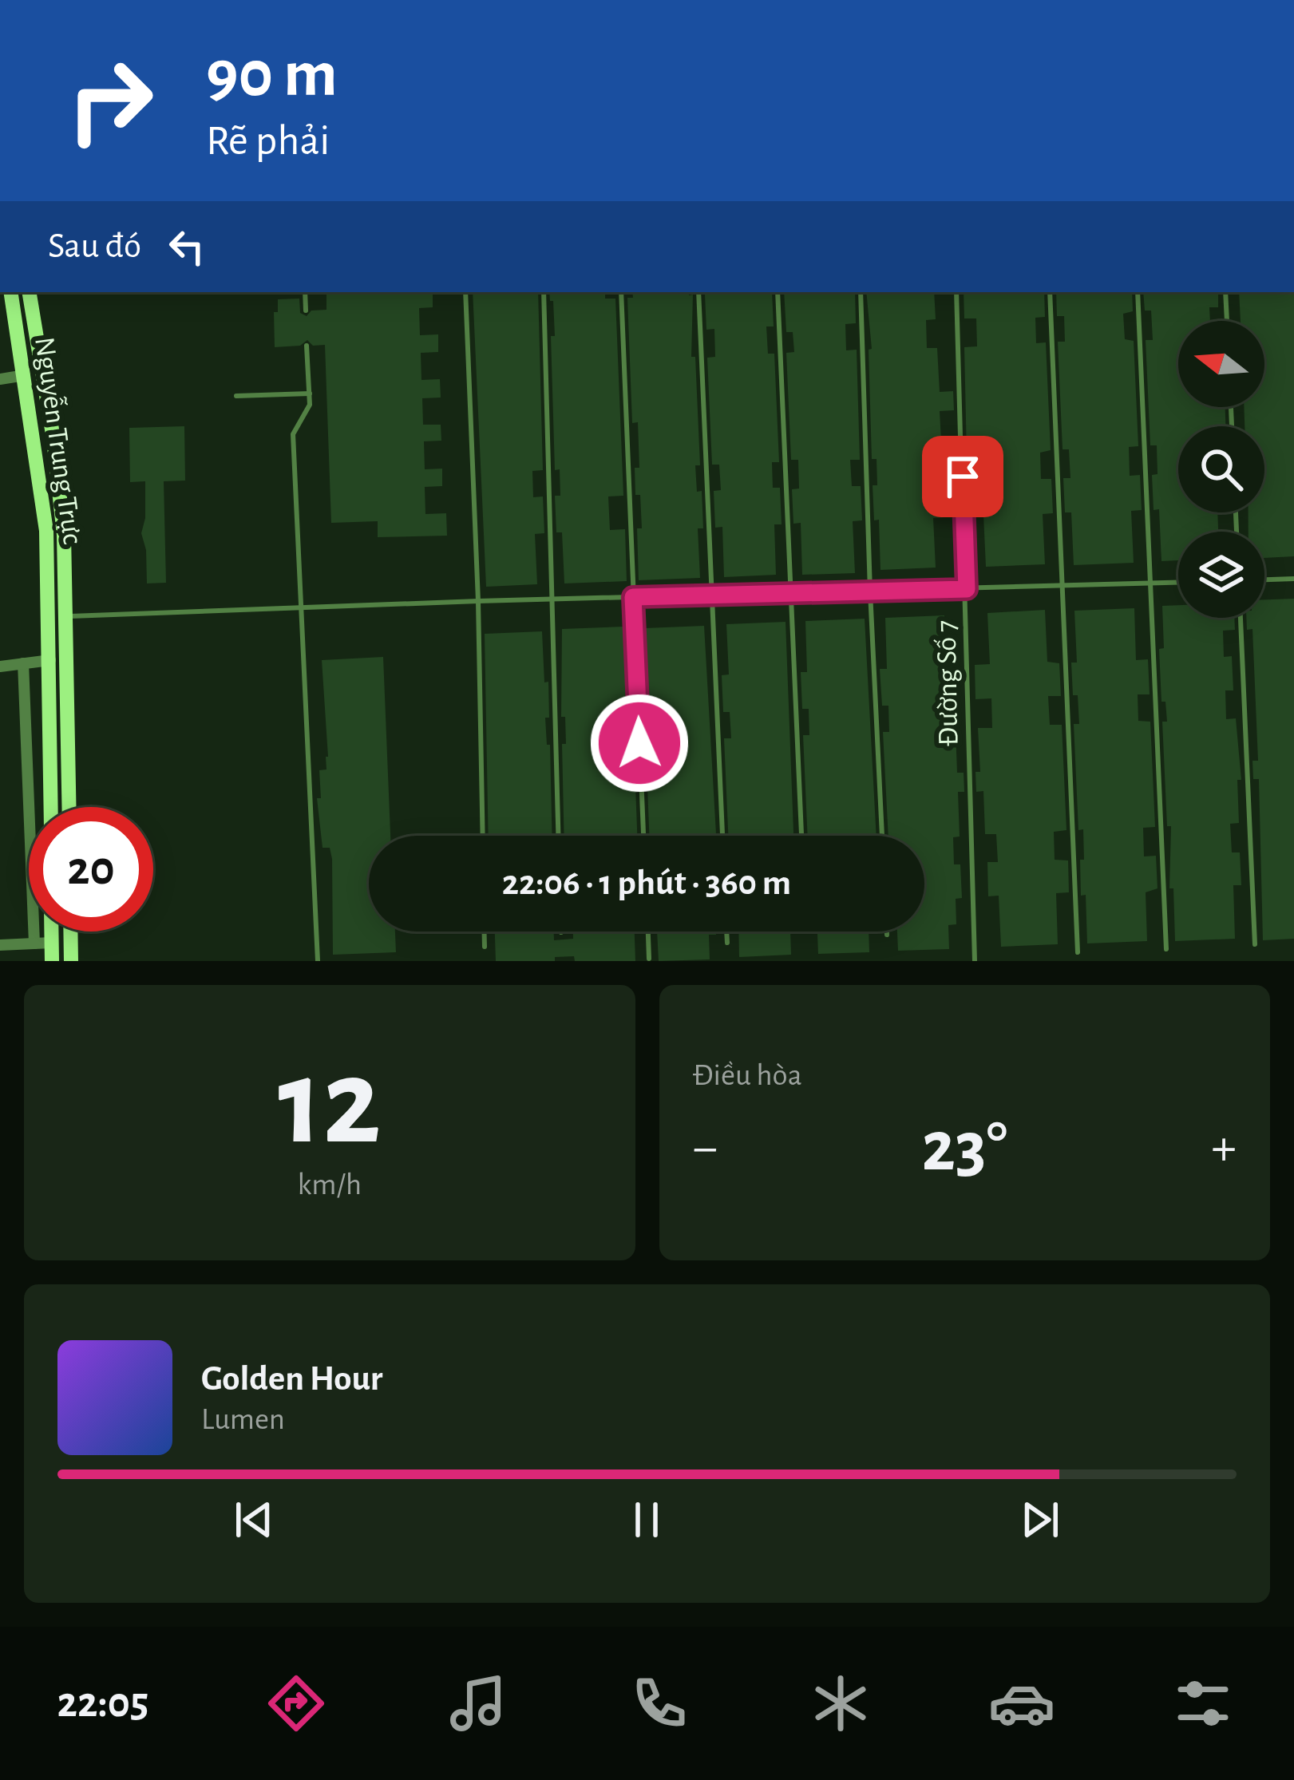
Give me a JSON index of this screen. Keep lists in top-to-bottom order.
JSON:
{
  "streets": {
    "main road": ["Nguyễn Trung Trực"],
    "lane": ["Đường Số 7"]
  },
  "north": "left",
  "page": {
    "turn": ["90 m", "Rẽ phải"],
    "then": "Sau đó",
    "limit": "20",
    "trip": "22:06 · 1 phút · 360 m",
    "tile": [
      ["12", "km/h"],
      "Điều hòa"
    ],
    "heat": ["−", "23°", "+"],
    "song": ["Golden Hour", "Lumen"],
    "tabs": "22:05"
  }
}
